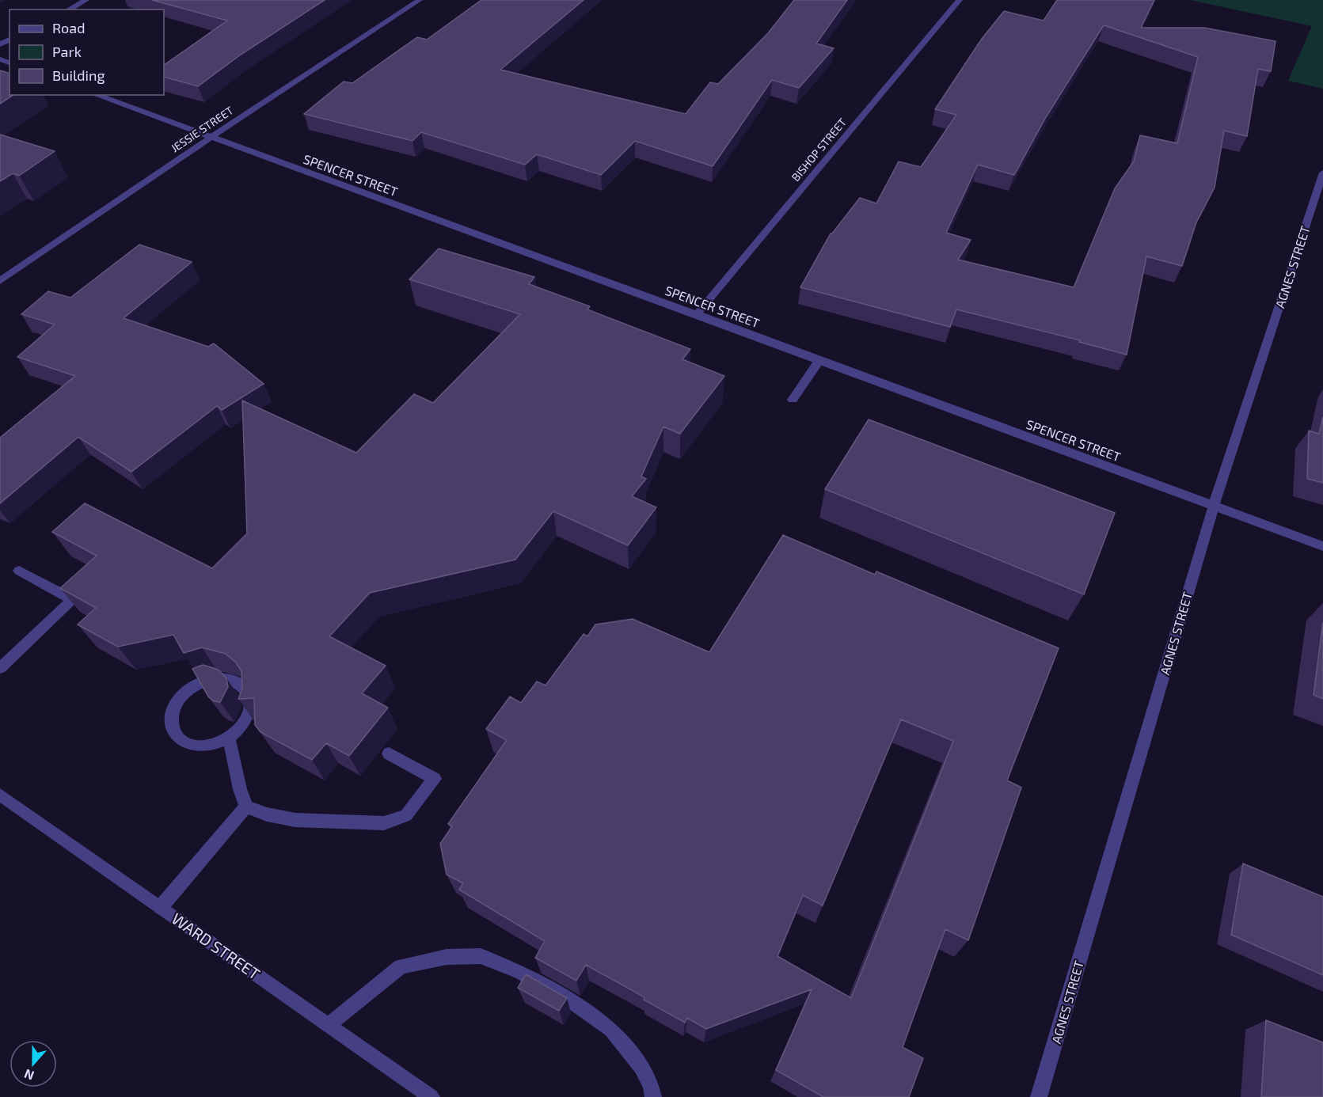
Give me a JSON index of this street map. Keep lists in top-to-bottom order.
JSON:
{
  "streets": {
    "street": [
      "JESSIE STREET",
      "BISHOP STREET",
      "SPENCER STREET",
      "AGNES STREET",
      "WARD STREET"
    ]
  },
  "crossings": [
    ["JESSIE STREET", "SPENCER STREET"],
    ["BISHOP STREET", "SPENCER STREET"],
    ["SPENCER STREET", "AGNES STREET"]
  ],
  "legend": ["Road", "Park", "Building"],
  "north": "bottom"
}
